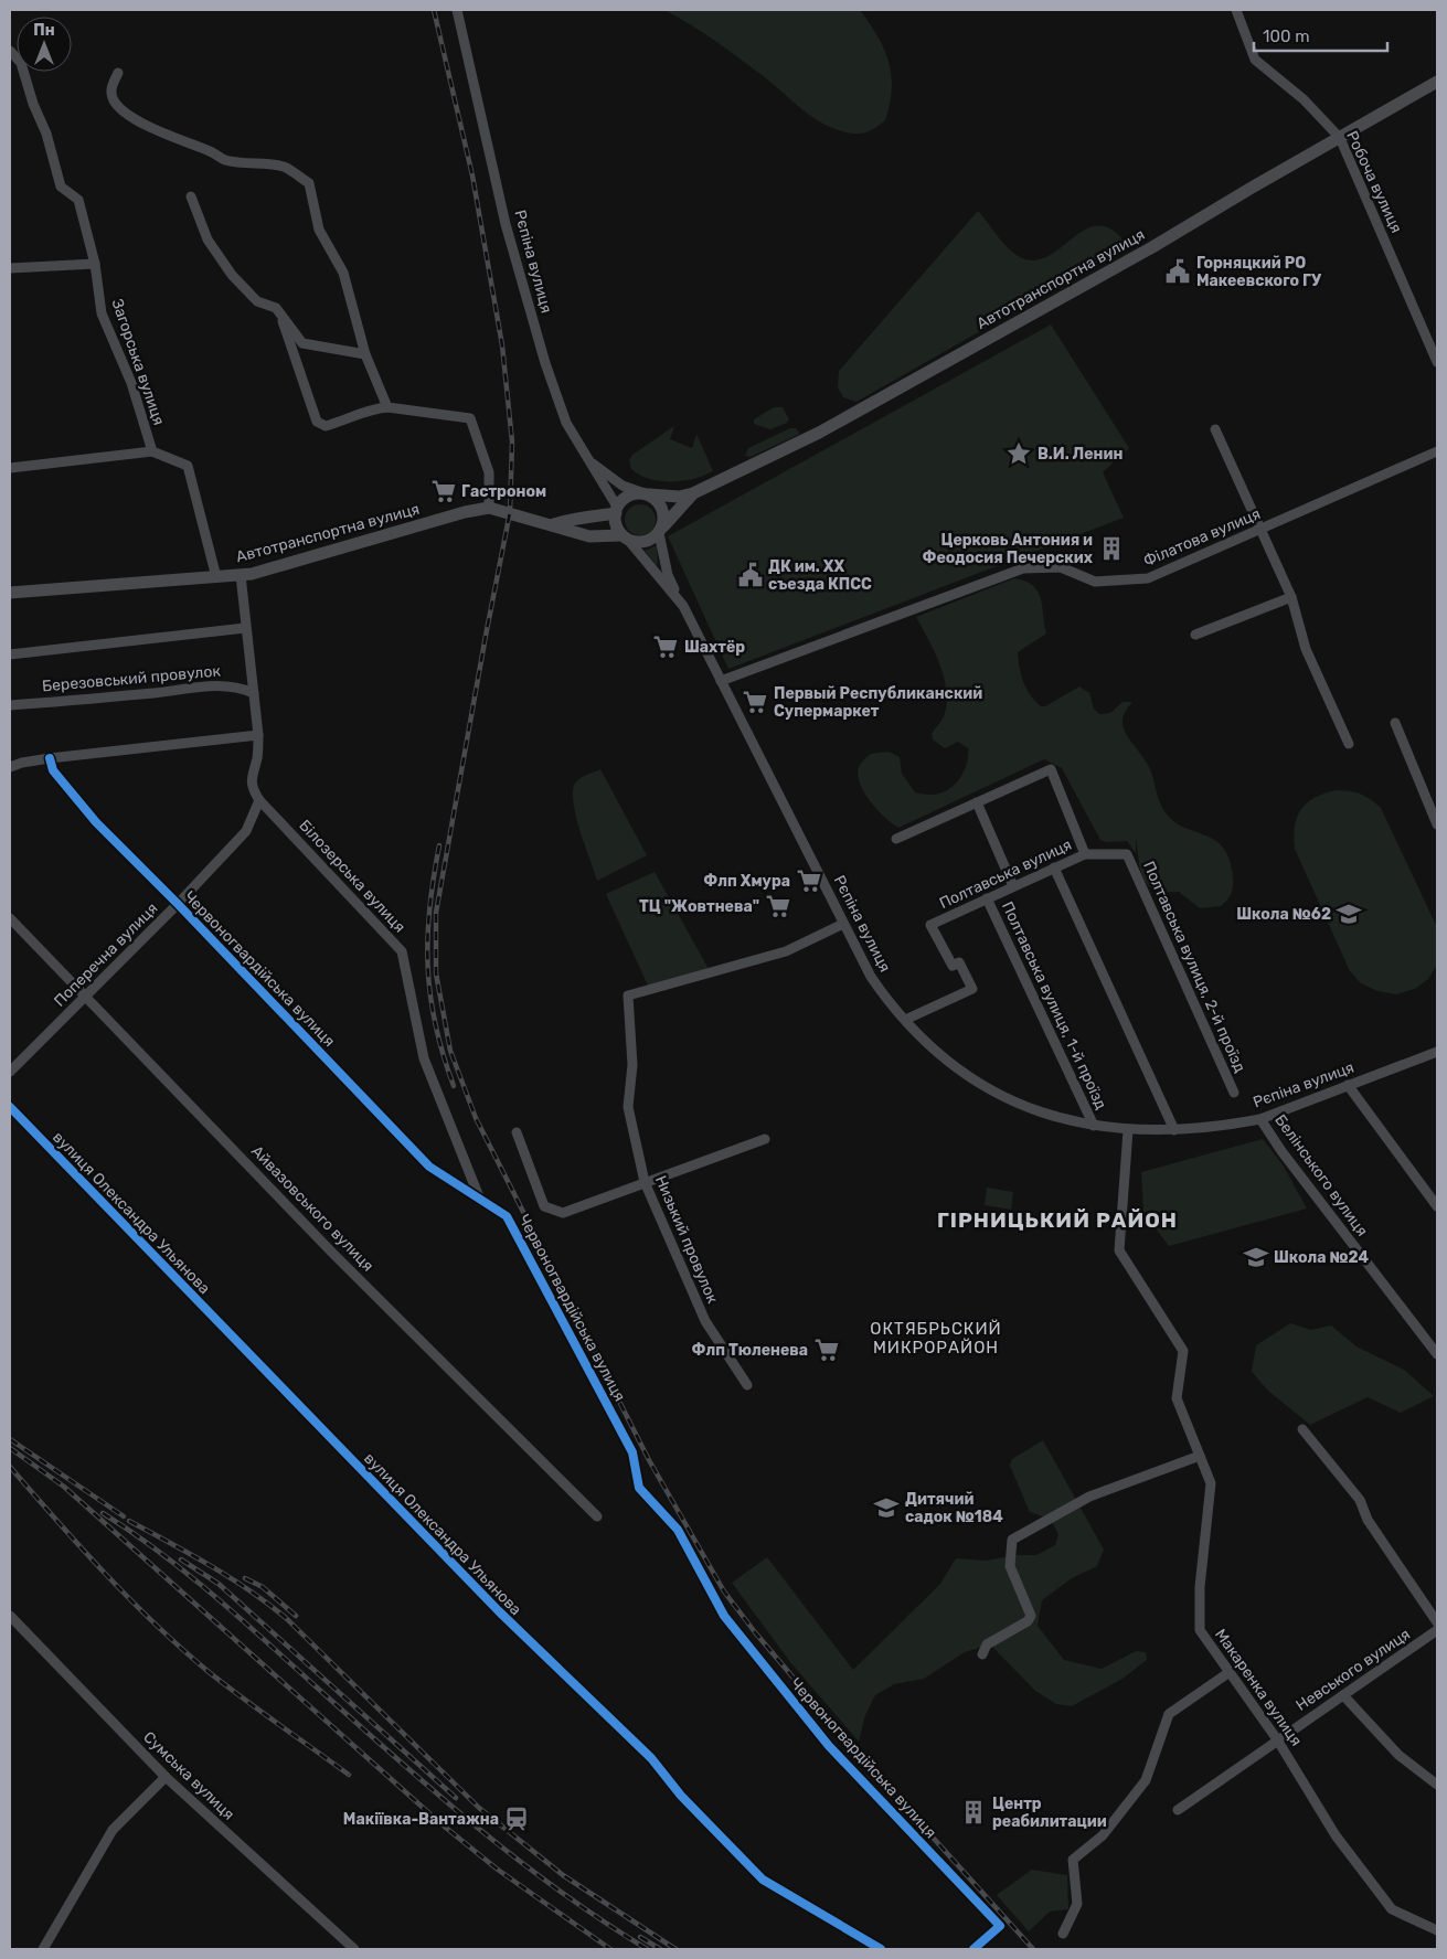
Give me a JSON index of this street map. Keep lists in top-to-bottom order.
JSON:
{
  "streets": {
    "main road": ["Автотранспортна вулиця"],
    "street": [
      "Робоча вулиця",
      "Рєпіна вулиця",
      "Загорська вулиця",
      "Філатова вулиця",
      "Березовський провулок",
      "Полтавська вулиця",
      "Білозерська вулиця",
      "Поперечна вулиця",
      "Полтавська вулиця, 2-й проїзд",
      "Червоногвардійська вулиця",
      "Полтавська вулиця, 1-й проїзд",
      "Белінського вулиця",
      "Айвазовського вулиця",
      "вулиця Олександра Ульянова",
      "Низький провулок",
      "Невського вулиця",
      "Макаренка вулиця",
      "Сумська вулиця"
    ]
  },
  "crossings": [
    ["Робоча вулиця", "Автотранспортна вулиця"],
    ["Рєпіна вулиця", "Автотранспортна вулиця"],
    ["Рєпіна вулиця", "Філатова вулиця"],
    ["Рєпіна вулиця", "Полтавська вулиця"],
    ["Рєпіна вулиця", "Полтавська вулиця, 1-й проїзд"],
    ["Рєпіна вулиця", "Белінського вулиця"],
    ["Рєпіна вулиця", "Низький провулок"],
    ["Рєпіна вулиця", "Макаренка вулиця"],
    ["Полтавська вулиця", "Полтавська вулиця, 2-й проїзд"],
    ["Полтавська вулиця", "Полтавська вулиця, 1-й проїзд"],
    ["Білозерська вулиця", "Поперечна вулиця"],
    ["Білозерська вулиця", "Червоногвардійська вулиця"],
    ["Поперечна вулиця", "Червоногвардійська вулиця"],
    ["Поперечна вулиця", "Айвазовського вулиця"],
    ["Невського вулиця", "Макаренка вулиця"]
  ],
  "districts": ["ГІРНИЦЬКИЙ РАЙОН", "ОКТЯБРЬСКИЙ МИКРОРАЙОН"],
  "places": {
    "public building": ["Горняцкий РО Макеевского ГУ", "ДК им. XX съезда КПСС"],
    "place": ["В.И. Ленин"],
    "supermarket": [
      "Гастроном",
      "Шахтёр",
      "Первый Республиканский Супермаркет",
      "Флп Хмура",
      "ТЦ \"Жовтнева\"",
      "Флп Тюленева"
    ],
    "building": ["Церковь Антония и Феодосия Печерских", "Центр реабилитации"],
    "school or university": ["Школа №62", "Школа №24", "Дитячий садок №184"],
    "station": ["Макіївка-Вантажна"]
  },
  "scale_bar": "100 m",
  "north": "top"
}
